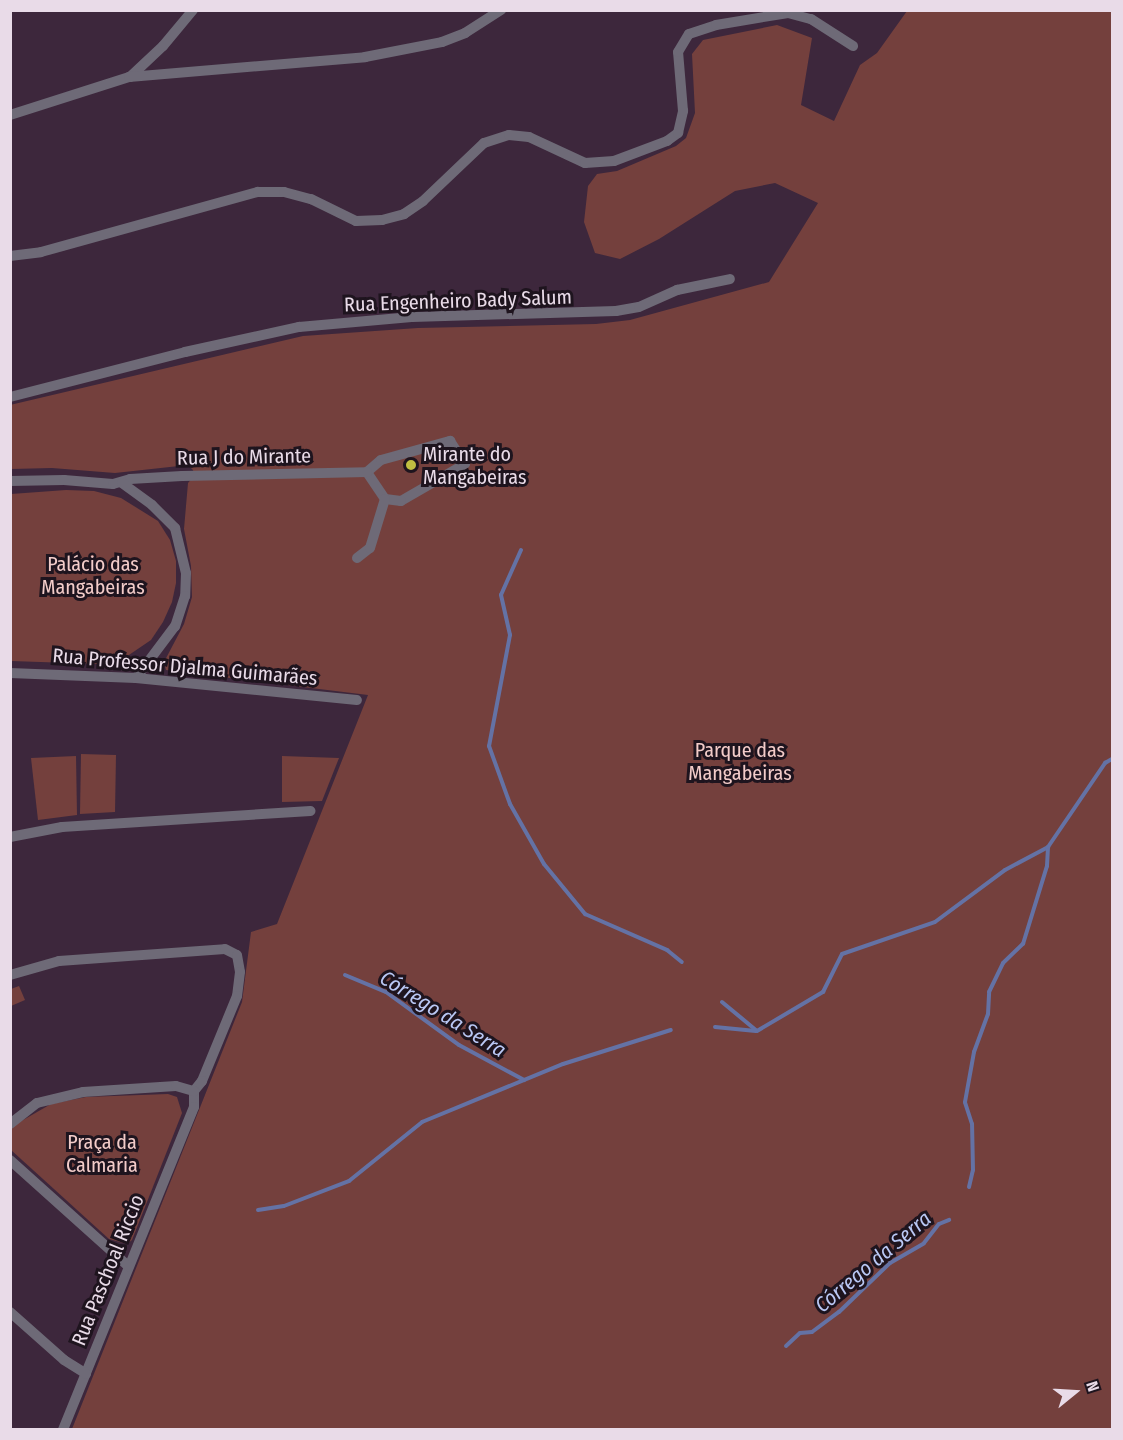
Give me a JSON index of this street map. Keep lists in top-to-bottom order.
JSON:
{
  "streets": {
    "street": [
      "Rua Engenheiro Bady Salum",
      "Rua J do Mirante",
      "Rua Professor Djalma Guimarães",
      "Rua Paschoal Riccio"
    ]
  },
  "water": ["Córrego da Serra"],
  "parks": ["Palácio das Mangabeiras", "Parque das Mangabeiras", "Praça da Calmaria"],
  "places": ["Mirante do Mangabeiras"],
  "north": "right"
}
